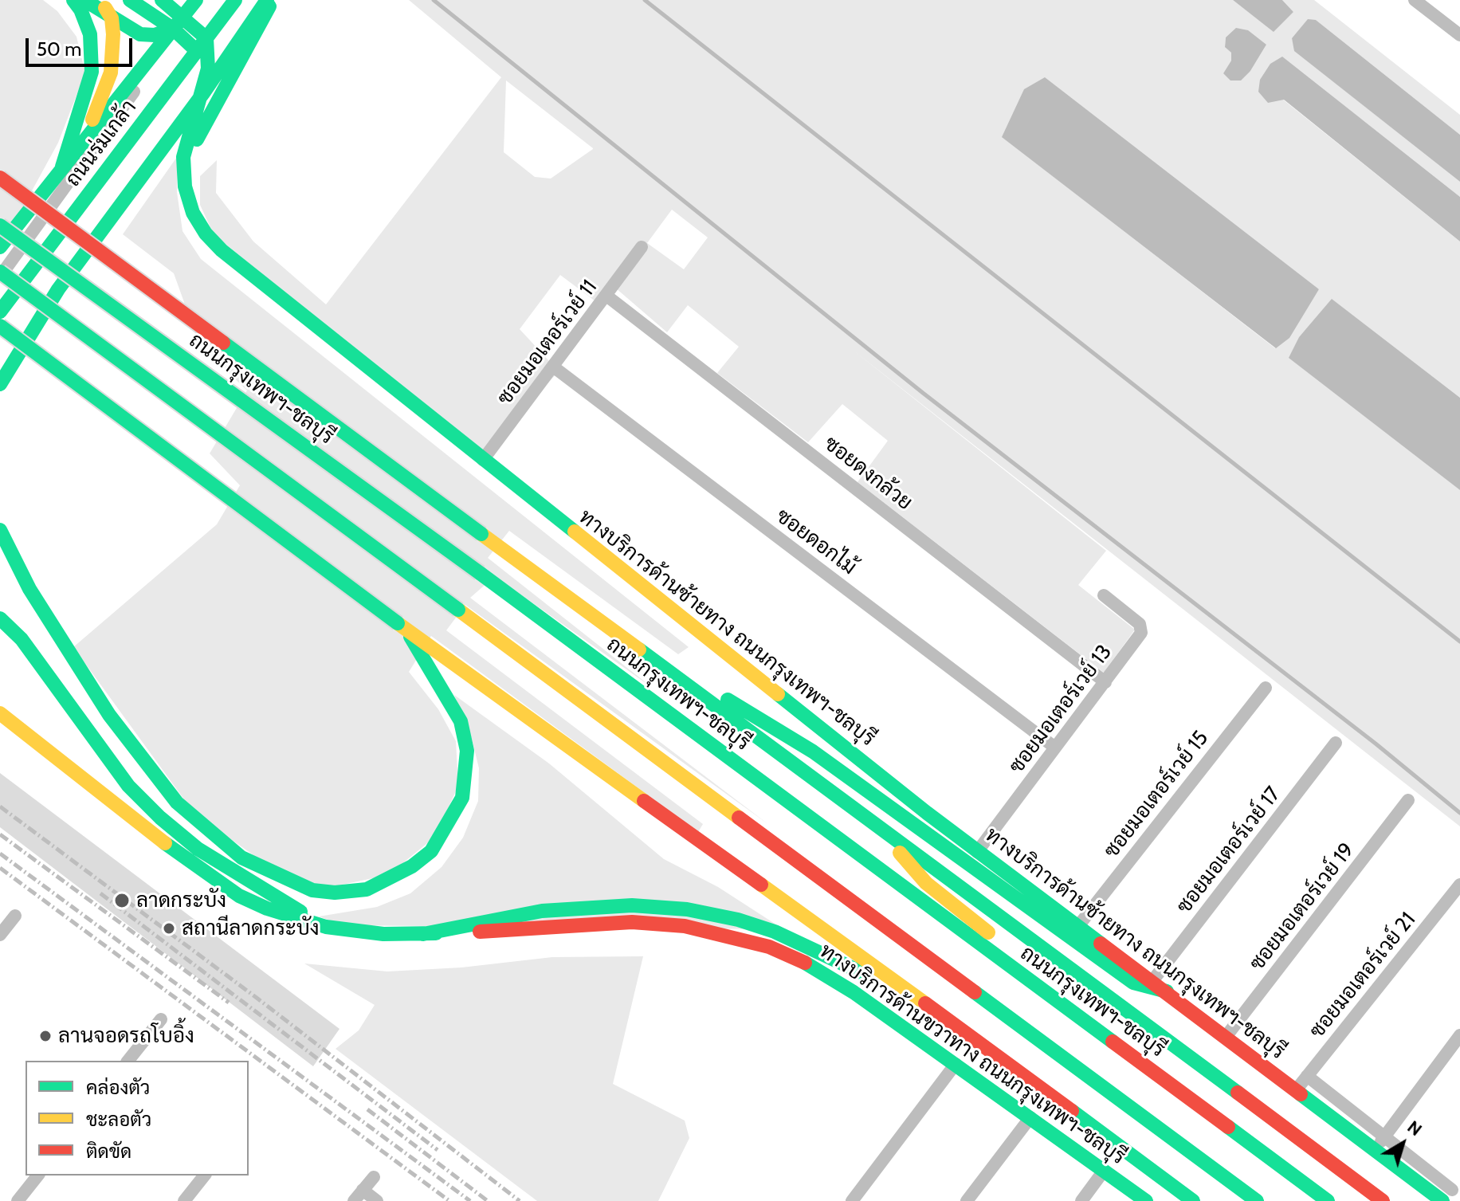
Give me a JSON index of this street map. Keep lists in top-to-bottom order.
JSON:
{
  "streets": {
    "main road": [
      "ถนนร่มเกล้า",
      "ถนนกรุงเทพฯ-ชลบุรี",
      "ทางบริการด้านซ้ายทาง ถนนกรุงเทพฯ-ชลบุรี",
      "ทางบริการด้านขวาทาง ถนนกรุงเทพฯ-ชลบุรี"
    ],
    "street": [
      "ซอยมอเตอร์เวย์ 11",
      "ซอยดงกล้วย",
      "ซอยดอกไม้",
      "ซอยมอเตอร์เวย์ 13",
      "ซอยมอเตอร์เวย์ 15",
      "ซอยมอเตอร์เวย์ 17",
      "ซอยมอเตอร์เวย์ 19",
      "ซอยมอเตอร์เวย์ 21"
    ]
  },
  "crossings": [
    ["ถนนร่มเกล้า", "ทางบริการด้านซ้ายทาง ถนนกรุงเทพฯ-ชลบุรี"],
    ["ซอยมอเตอร์เวย์ 11", "ซอยดงกล้วย"],
    ["ซอยมอเตอร์เวย์ 11", "ซอยดอกไม้"],
    ["ซอยมอเตอร์เวย์ 11", "ทางบริการด้านซ้ายทาง ถนนกรุงเทพฯ-ชลบุรี"],
    ["ซอยดงกล้วย", "ซอยมอเตอร์เวย์ 13"],
    ["ซอยดอกไม้", "ซอยมอเตอร์เวย์ 13"],
    ["ทางบริการด้านซ้ายทาง ถนนกรุงเทพฯ-ชลบุรี", "ซอยมอเตอร์เวย์ 13"],
    ["ทางบริการด้านซ้ายทาง ถนนกรุงเทพฯ-ชลบุรี", "ซอยมอเตอร์เวย์ 15"],
    ["ทางบริการด้านซ้ายทาง ถนนกรุงเทพฯ-ชลบุรี", "ซอยมอเตอร์เวย์ 17"],
    ["ทางบริการด้านซ้ายทาง ถนนกรุงเทพฯ-ชลบุรี", "ซอยมอเตอร์เวย์ 19"],
    ["ทางบริการด้านซ้ายทาง ถนนกรุงเทพฯ-ชลบุรี", "ซอยมอเตอร์เวย์ 21"]
  ],
  "places": ["ลาดกระบัง", "สถานีลาดกระบัง", "ลานจอดรถโบอิ้ง"],
  "legend": ["คล่องตัว", "ชะลอตัว", "ติดขัด"],
  "scale_bar": "50 m",
  "north": "top right"
}
